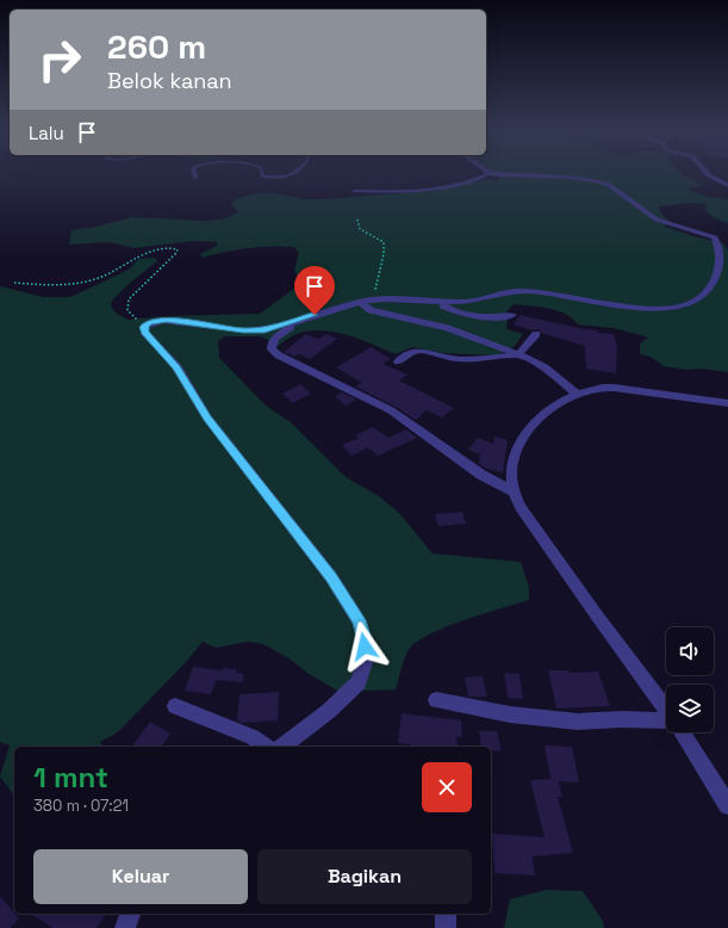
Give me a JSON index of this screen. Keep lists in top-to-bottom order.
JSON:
{
  "page": {
    "turn": ["260 m", "Belok kanan"],
    "then": "Lalu",
    "heading": ["1 mnt", "380 m · 07:21"],
    "buttons": ["Keluar", "Bagikan"]
  }
}
